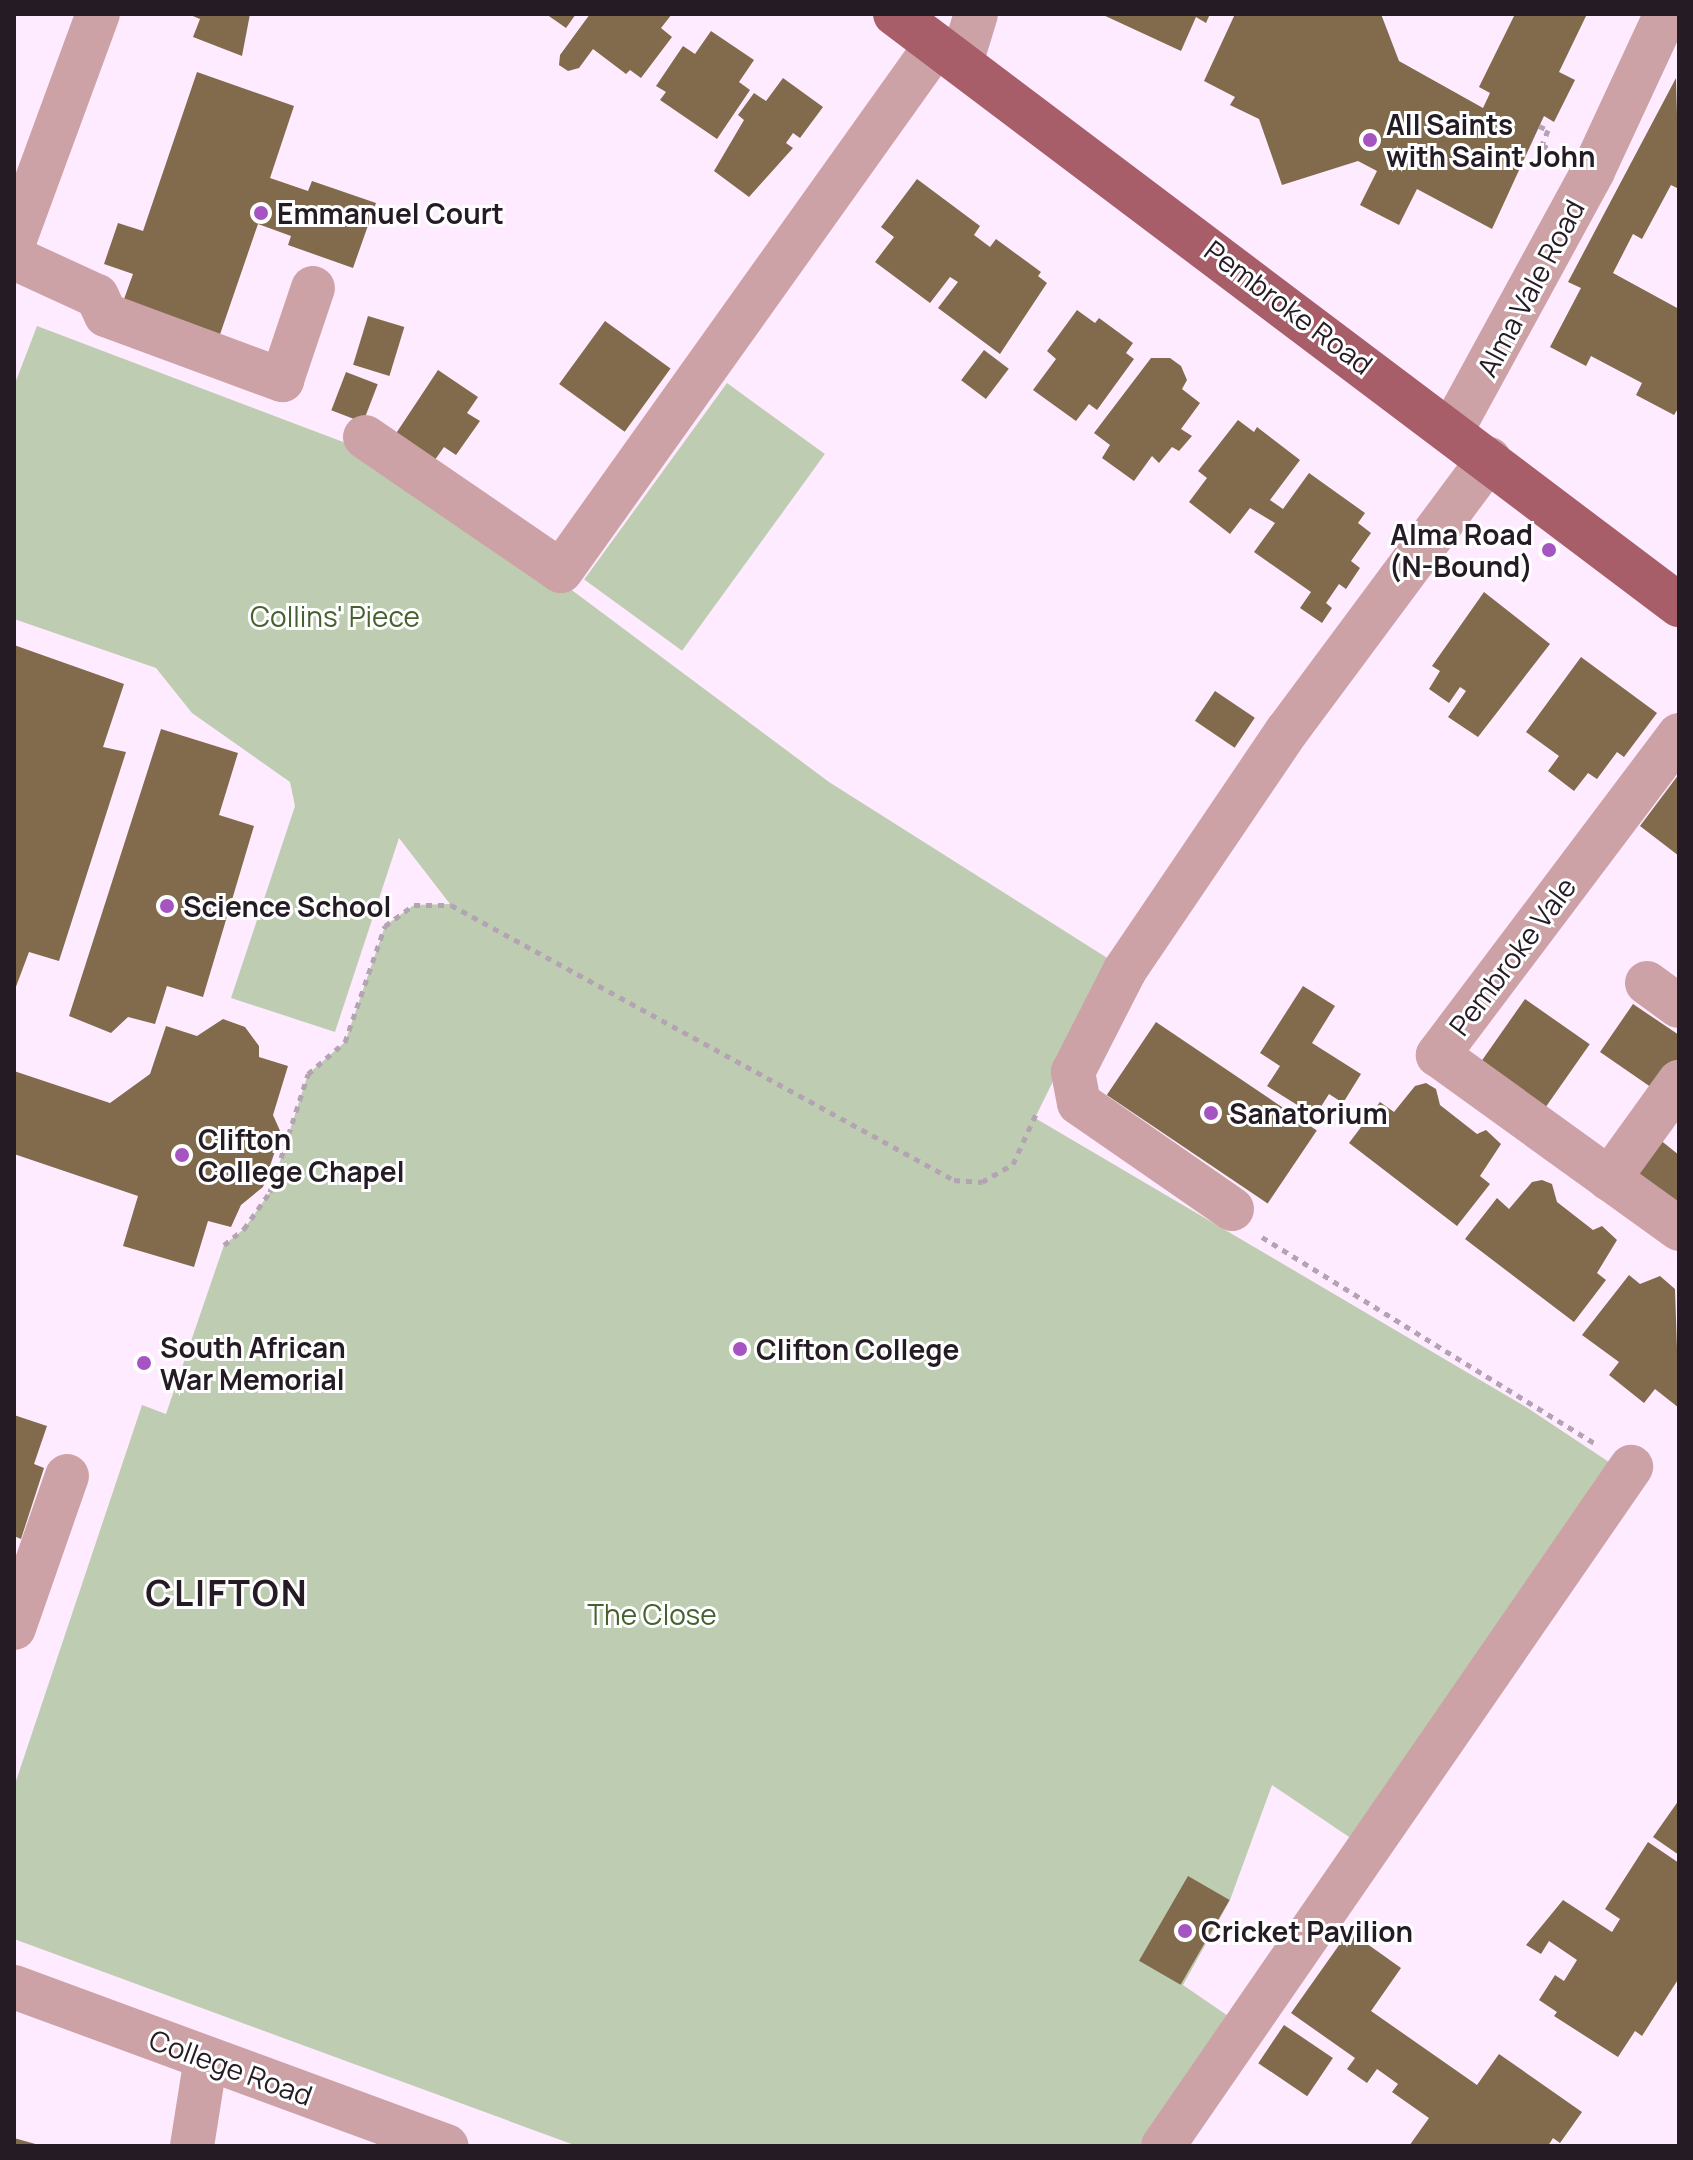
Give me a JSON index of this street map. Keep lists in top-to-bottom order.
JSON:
{
  "streets": {
    "main road": ["Pembroke Road"],
    "street": ["Alma Vale Road", "Pembroke Vale", "College Road"]
  },
  "crossings": [
    ["Alma Vale Road", "Pembroke Road"]
  ],
  "districts": ["CLIFTON"],
  "parks": ["Collins' Piece", "The Close"],
  "places": [
    "All Saints with Saint John",
    "Emmanuel Court",
    "Alma Road (N-Bound)",
    "Science School",
    "Sanatorium",
    "Clifton College Chapel",
    "Clifton College",
    "South African War Memorial",
    "Cricket Pavilion"
  ]
}
